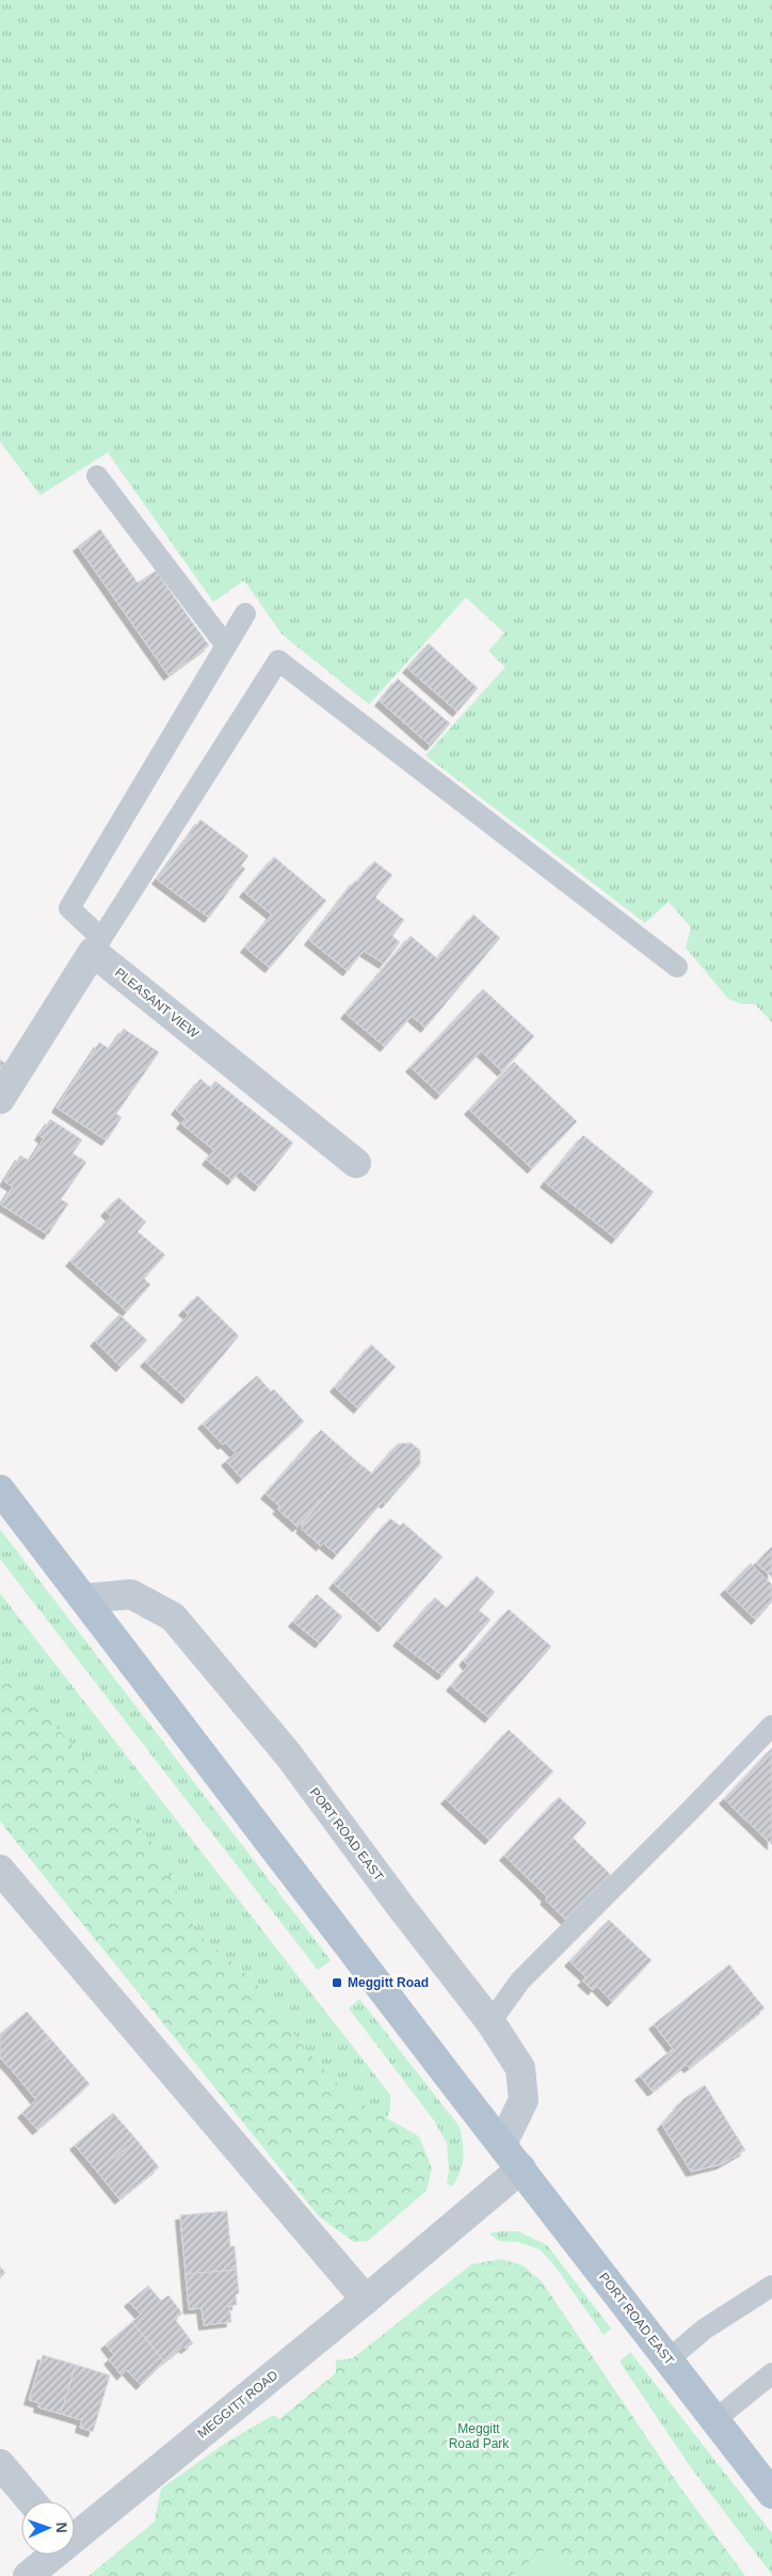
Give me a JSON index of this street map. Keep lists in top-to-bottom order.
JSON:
{
  "streets": {
    "main road": ["PORT ROAD EAST"],
    "street": ["PLEASANT VIEW", "MEGGITT ROAD"]
  },
  "crossings": [
    ["PORT ROAD EAST", "MEGGITT ROAD"]
  ],
  "parks": ["Meggitt Road Park"],
  "places": {
    "transit": ["Meggitt Road"]
  },
  "north": "right"
}
